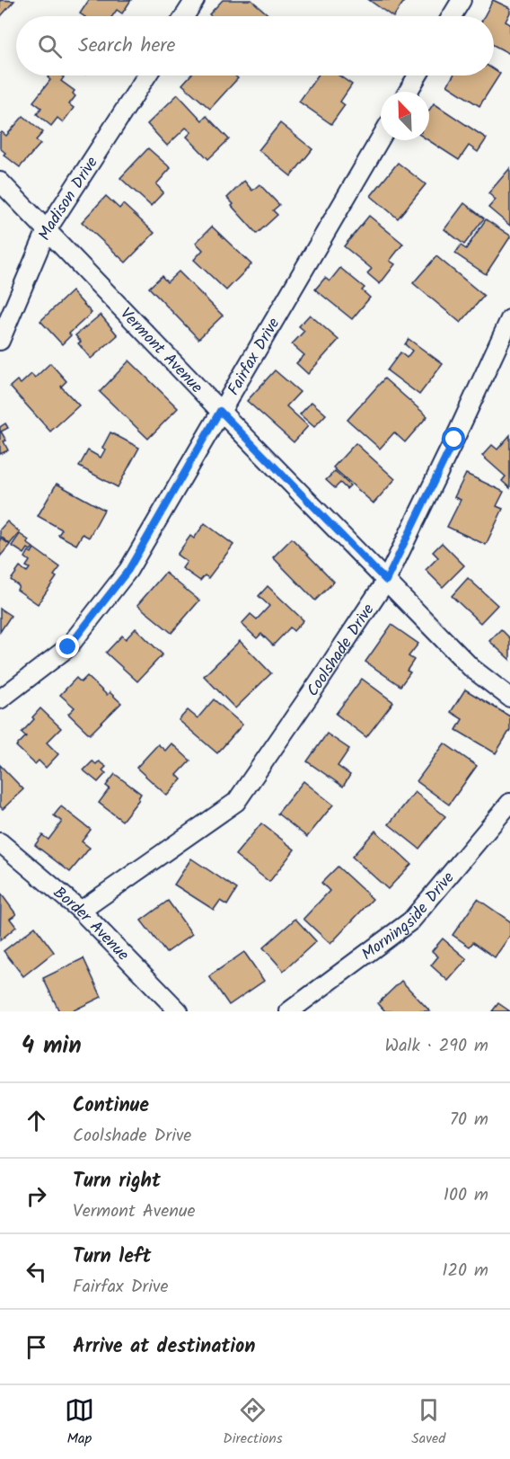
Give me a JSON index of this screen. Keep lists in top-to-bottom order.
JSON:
{
  "streets": {
    "street": [
      "Madison Drive",
      "Vermont Avenue",
      "Fairfax Drive",
      "Coolshade Drive",
      "Morningside Drive",
      "Border Avenue"
    ]
  },
  "crossings": [
    ["Madison Drive", "Vermont Avenue"],
    ["Vermont Avenue", "Fairfax Drive"],
    ["Vermont Avenue", "Coolshade Drive"],
    ["Coolshade Drive", "Border Avenue"]
  ],
  "north": "top left",
  "page": {
    "search": "Search here",
    "heading": ["4 min", "Walk · 290 m"],
    "list": [
      ["Continue", "Coolshade Drive", "70 m"],
      ["Turn right", "Vermont Avenue", "100 m"],
      ["Turn left", "Fairfax Drive", "120 m"],
      "Arrive at destination"
    ],
    "nav": ["Map", "Directions", "Saved"]
  }
}
